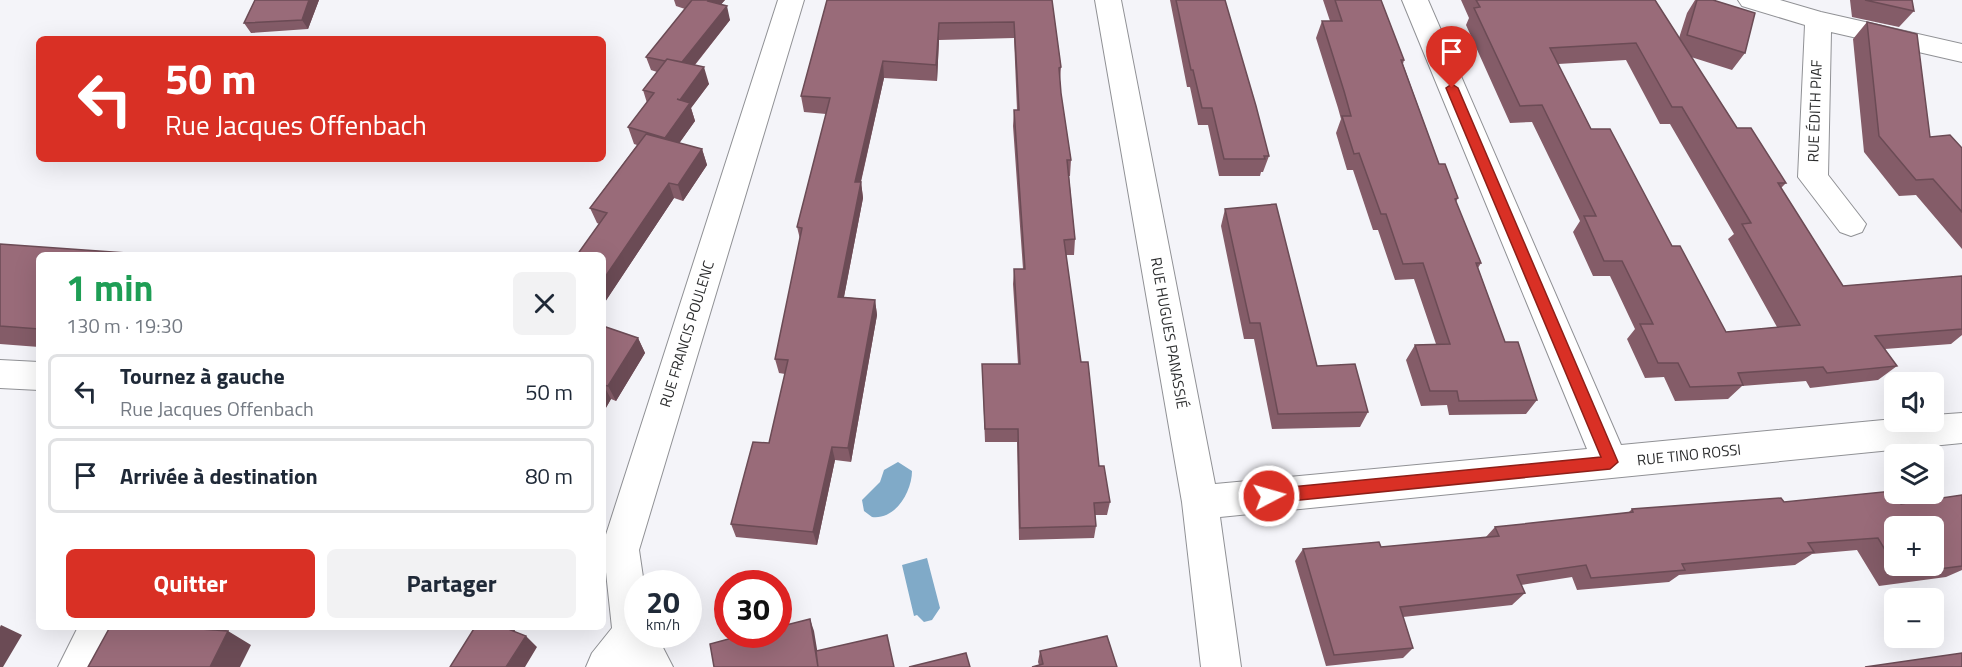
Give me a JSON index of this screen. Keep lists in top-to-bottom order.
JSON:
{
  "streets": {
    "street": [
      "RUE ÉDITH PIAF",
      "RUE HUGUES PANASSIÉ",
      "RUE FRANCIS POULENC",
      "RUE TINO ROSSI"
    ]
  },
  "crossings": [
    ["RUE HUGUES PANASSIÉ", "RUE TINO ROSSI"]
  ],
  "page": {
    "turn": ["50 m", "Rue Jacques Offenbach"],
    "heading": ["1 min", "130 m · 19:30"],
    "list": [
      {
        "name": "Tournez à gauche",
        "note": "Rue Jacques Offenbach",
        "value": "50 m"
      },
      {
        "name": "Arrivée à destination",
        "value": "80 m"
      }
    ],
    "map_buttons": ["+", "−"],
    "buttons": ["Quitter", "Partager"],
    "speed": "20 km/h",
    "limit": "30"
  }
}
